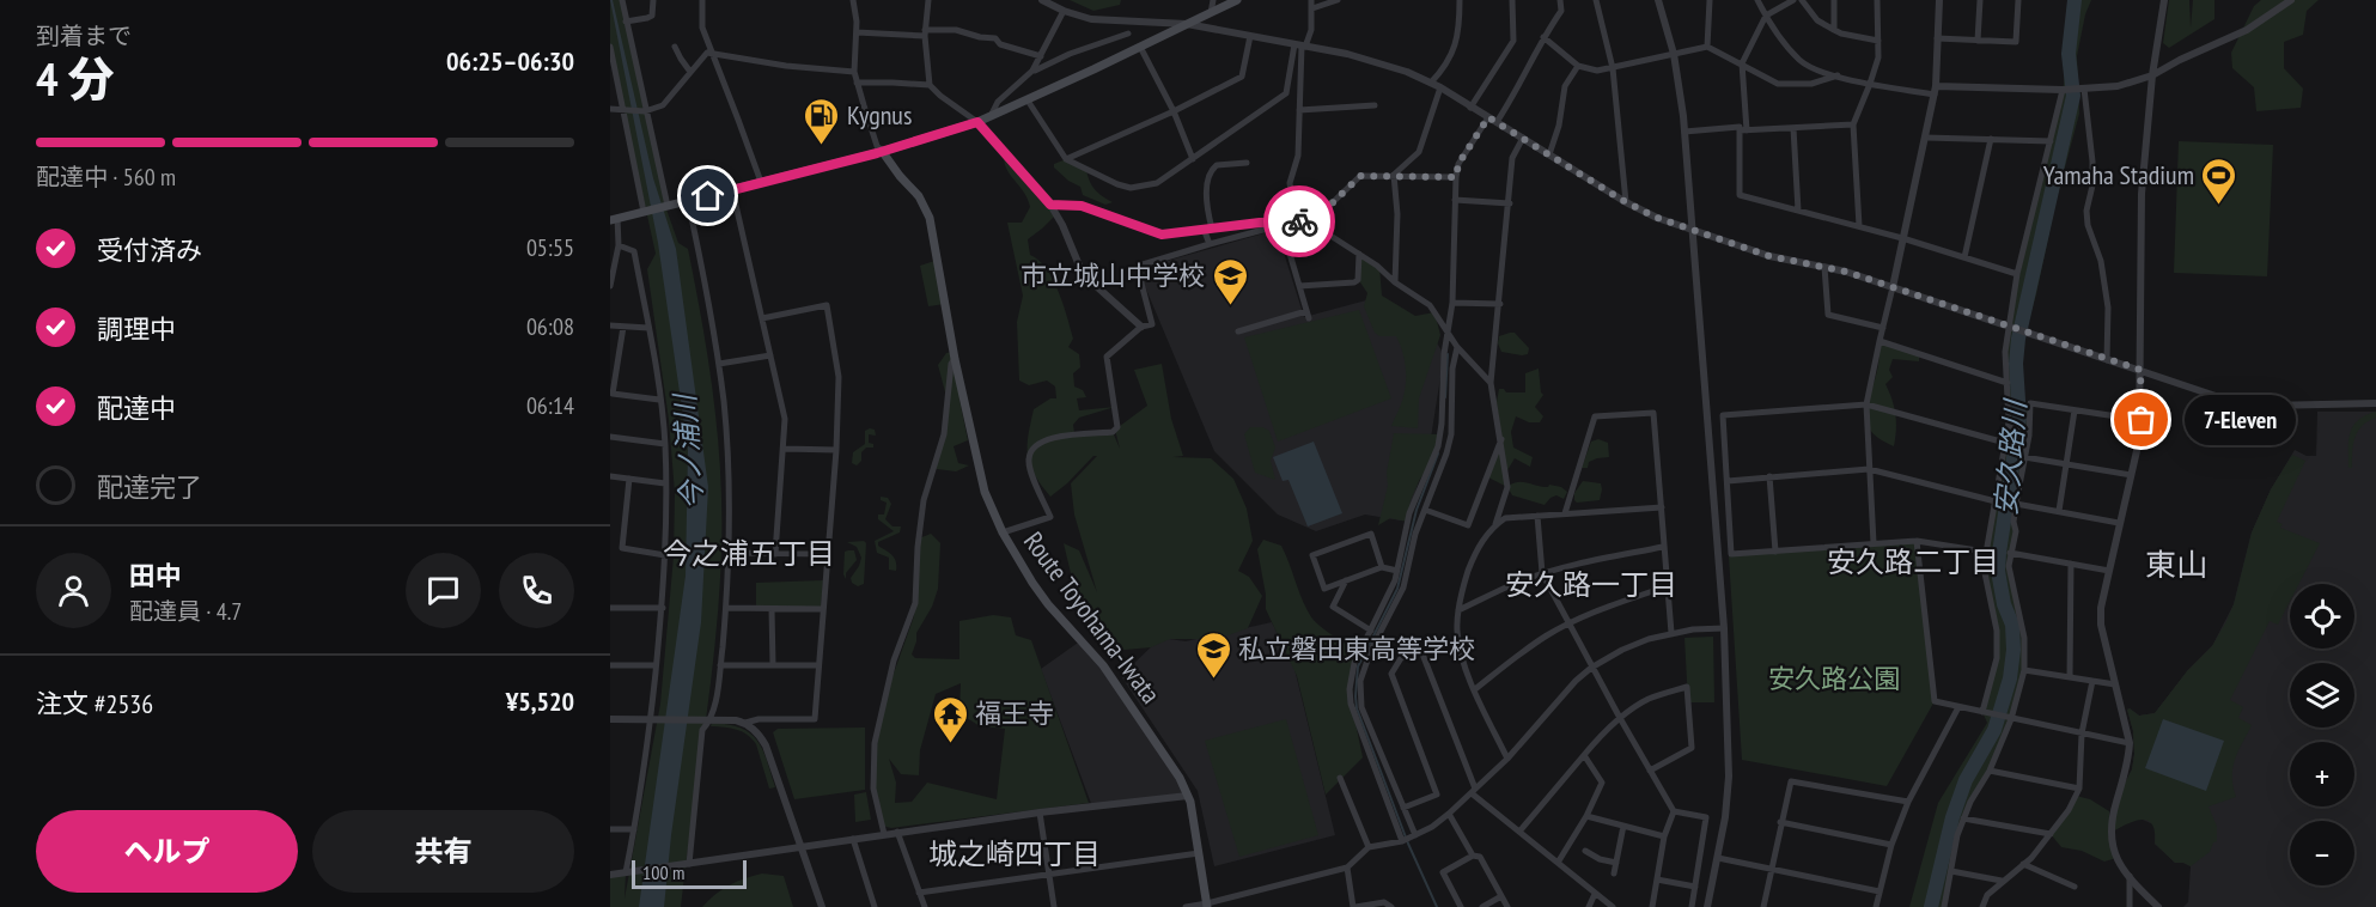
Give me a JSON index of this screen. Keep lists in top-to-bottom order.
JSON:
{
  "streets": {
    "main road": ["Route Toyohama-Iwata"]
  },
  "districts": [
    "今之浦五丁目",
    "安久路二丁目",
    "東山",
    "安久路一丁目",
    "城之崎四丁目"
  ],
  "water": ["今ノ浦川", "安久路川"],
  "parks": ["安久路公園"],
  "places": {
    "fuel station": ["Kygnus"],
    "sports": ["Yamaha Stadium"],
    "school or university": ["市立城山中学校", "私立磐田東高等学校"],
    "other": ["7-Eleven"],
    "temple": ["福王寺"]
  },
  "scale_bar": "100 m",
  "page": {
    "heading": ["4 分", "到着まで", "06:25–06:30"],
    "panel": [
      "田中",
      "配達員 · 4.7",
      "注文 #2536",
      "¥5,520"
    ],
    "bar": "配達中 · 560 m",
    "list": [
      ["受付済み", "05:55"],
      ["調理中", "06:08"],
      ["配達中", "06:14"],
      "配達完了"
    ],
    "bubble": "7-Eleven",
    "map_buttons": ["+", "−"],
    "buttons": ["ヘルプ", "共有"],
    "scale": "100 m"
  }
}
